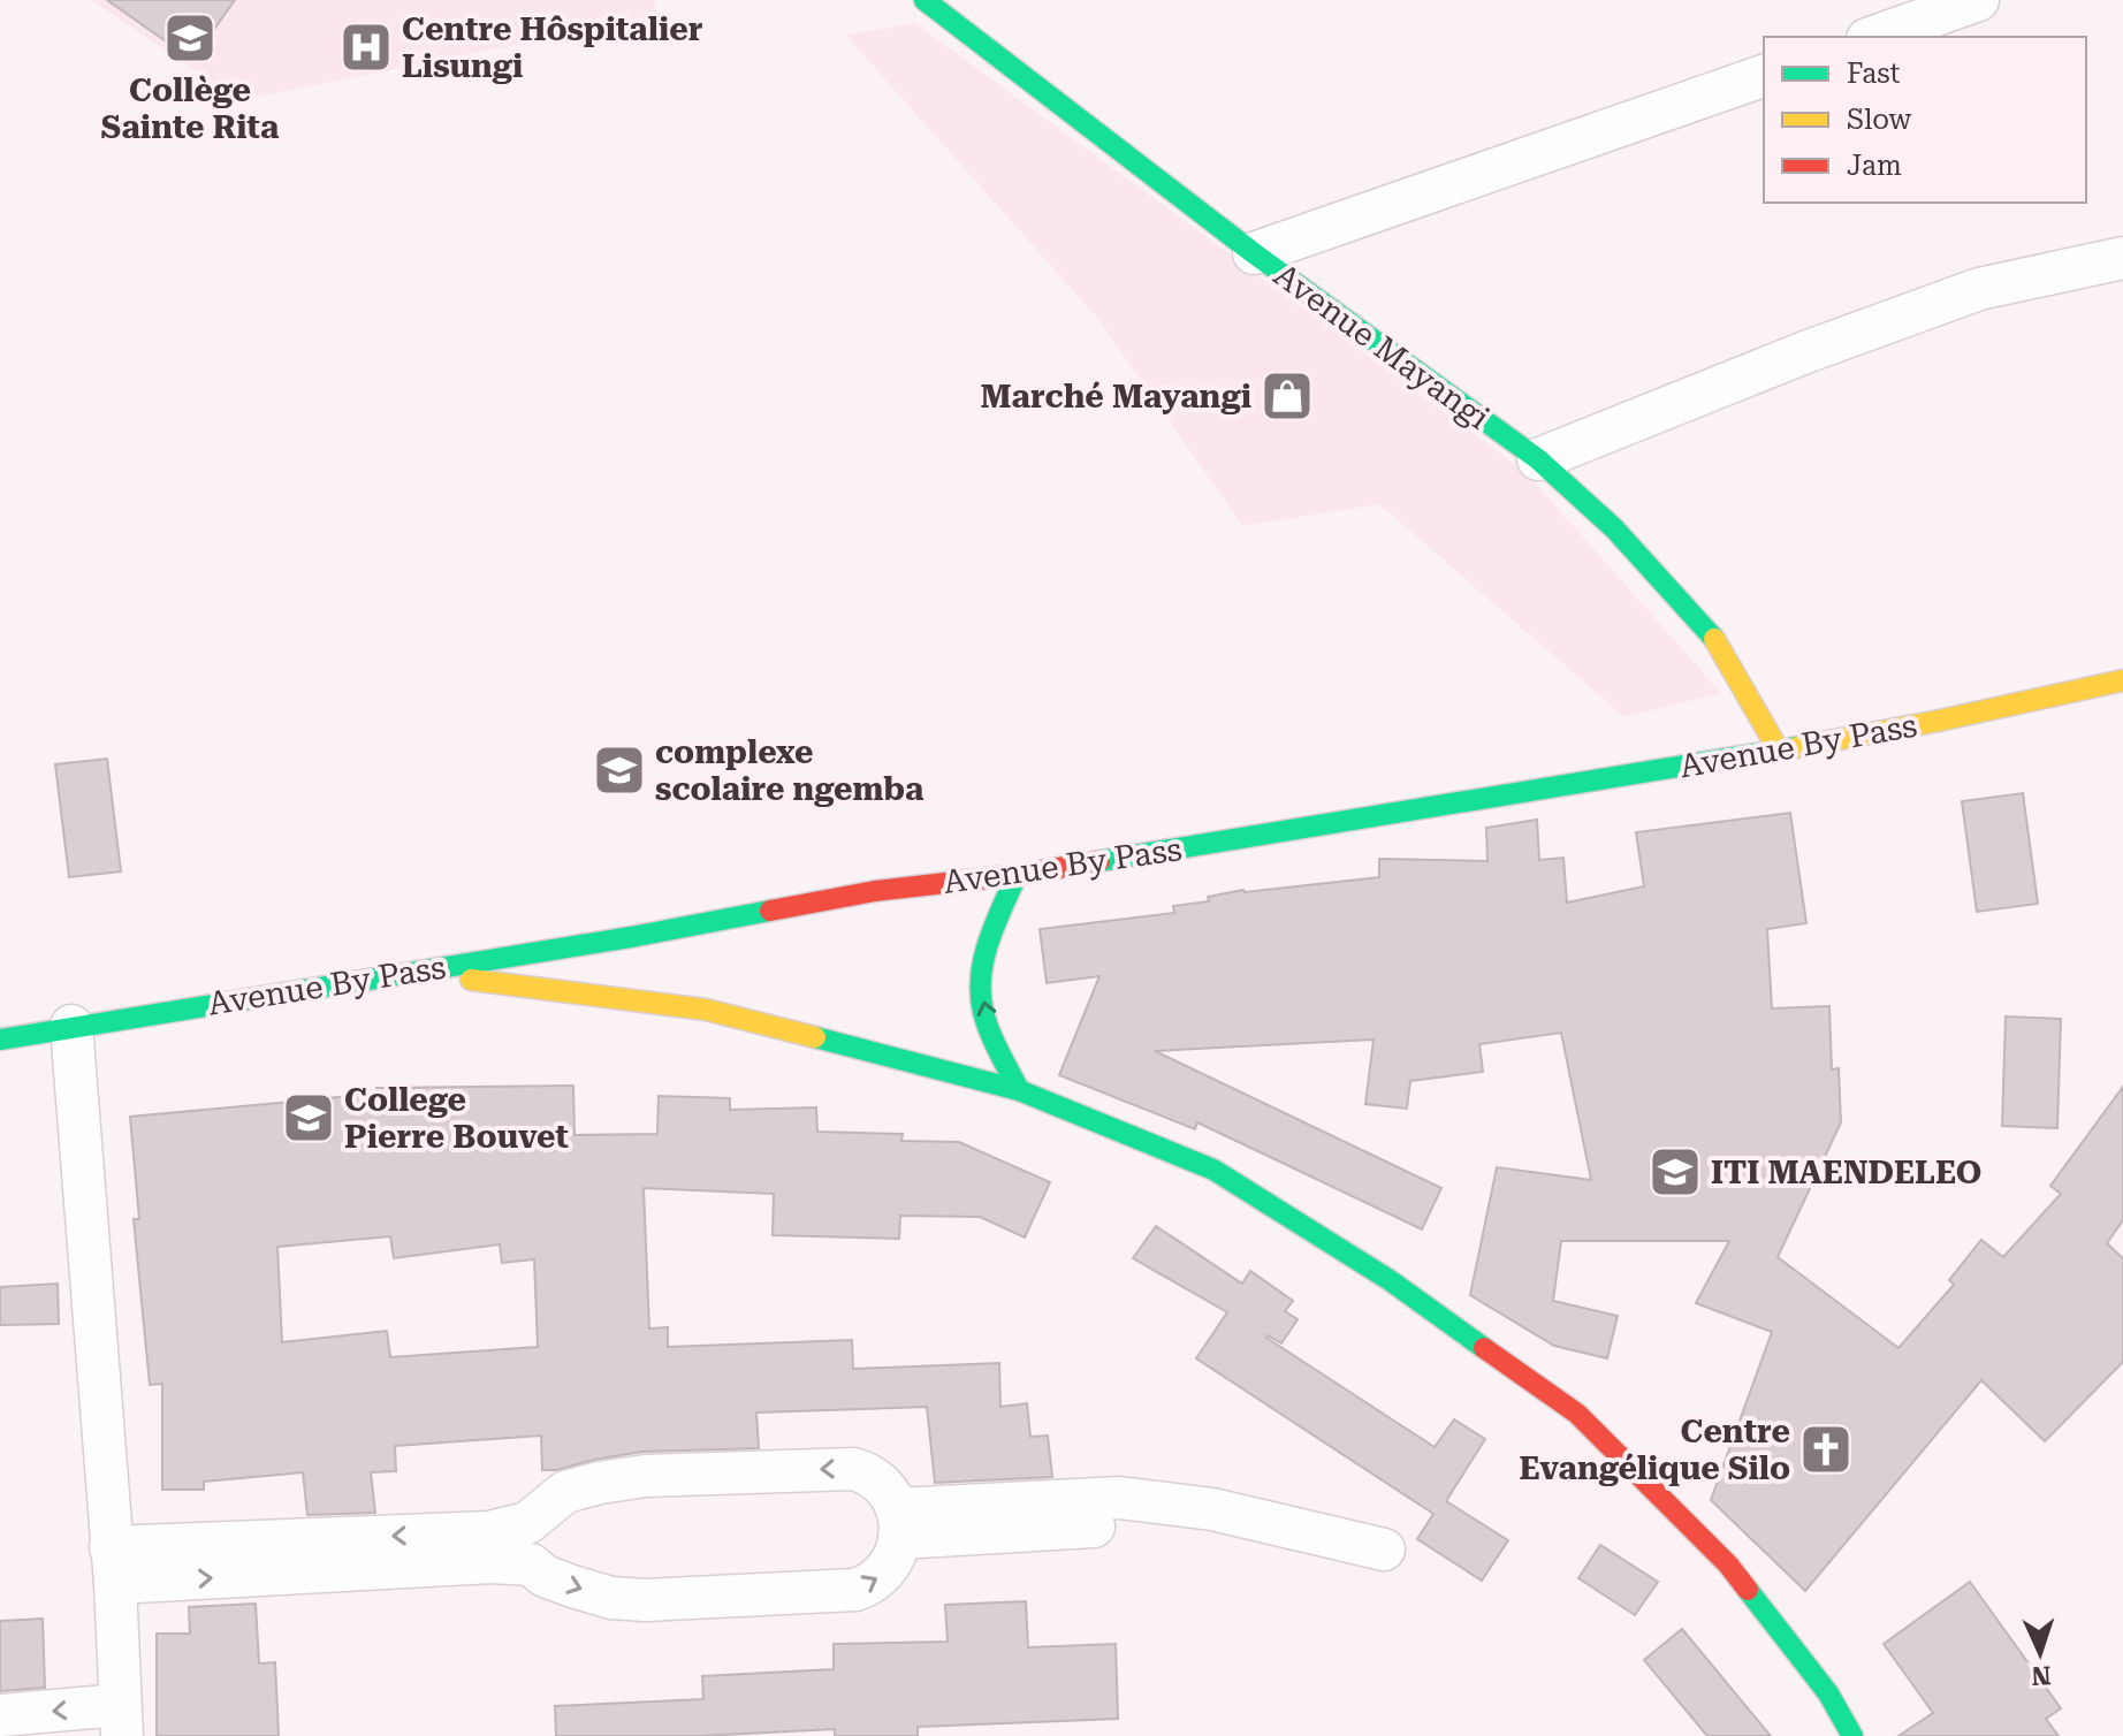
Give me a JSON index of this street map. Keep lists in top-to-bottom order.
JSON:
{
  "streets": {
    "main road": ["Avenue Mayangi", "Avenue By Pass"]
  },
  "crossings": [
    ["Avenue Mayangi", "Avenue By Pass"]
  ],
  "places": {
    "school or university": [
      "Collège Sainte Rita",
      "complexe scolaire ngemba",
      "College Pierre Bouvet",
      "ITI MAENDELEO"
    ],
    "hospital": ["Centre Hôspitalier Lisungi"],
    "shop": ["Marché Mayangi"],
    "church": ["Centre Evangélique Silo"]
  },
  "legend": ["Fast", "Slow", "Jam"],
  "north": "bottom"
}
